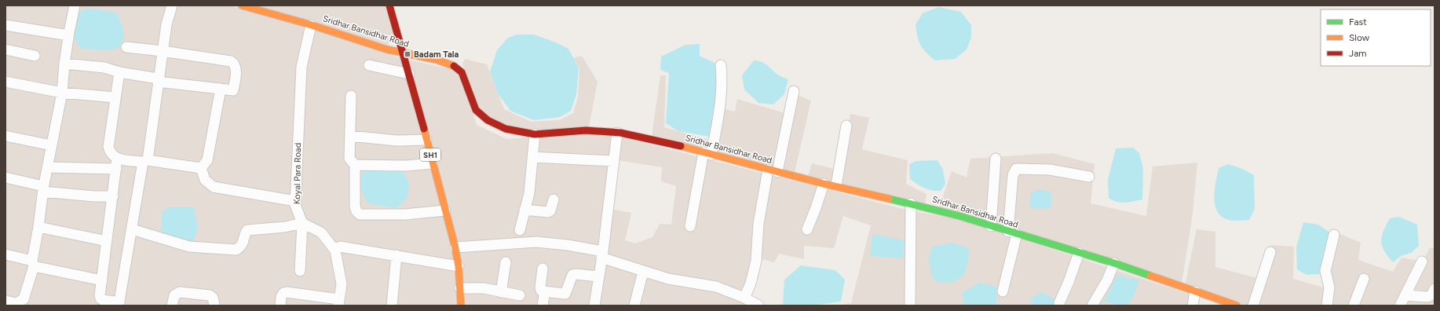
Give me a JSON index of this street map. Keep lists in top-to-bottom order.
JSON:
{
  "streets": {
    "street": ["Sridhar Bansidhar Road", "SH1", "Koyal Para Road"]
  },
  "crossings": [
    ["Sridhar Bansidhar Road", "SH1"],
    ["Sridhar Bansidhar Road", "Koyal Para Road"]
  ],
  "places": {
    "transit": ["Badam Tala"]
  },
  "legend": ["Fast", "Slow", "Jam"]
}
